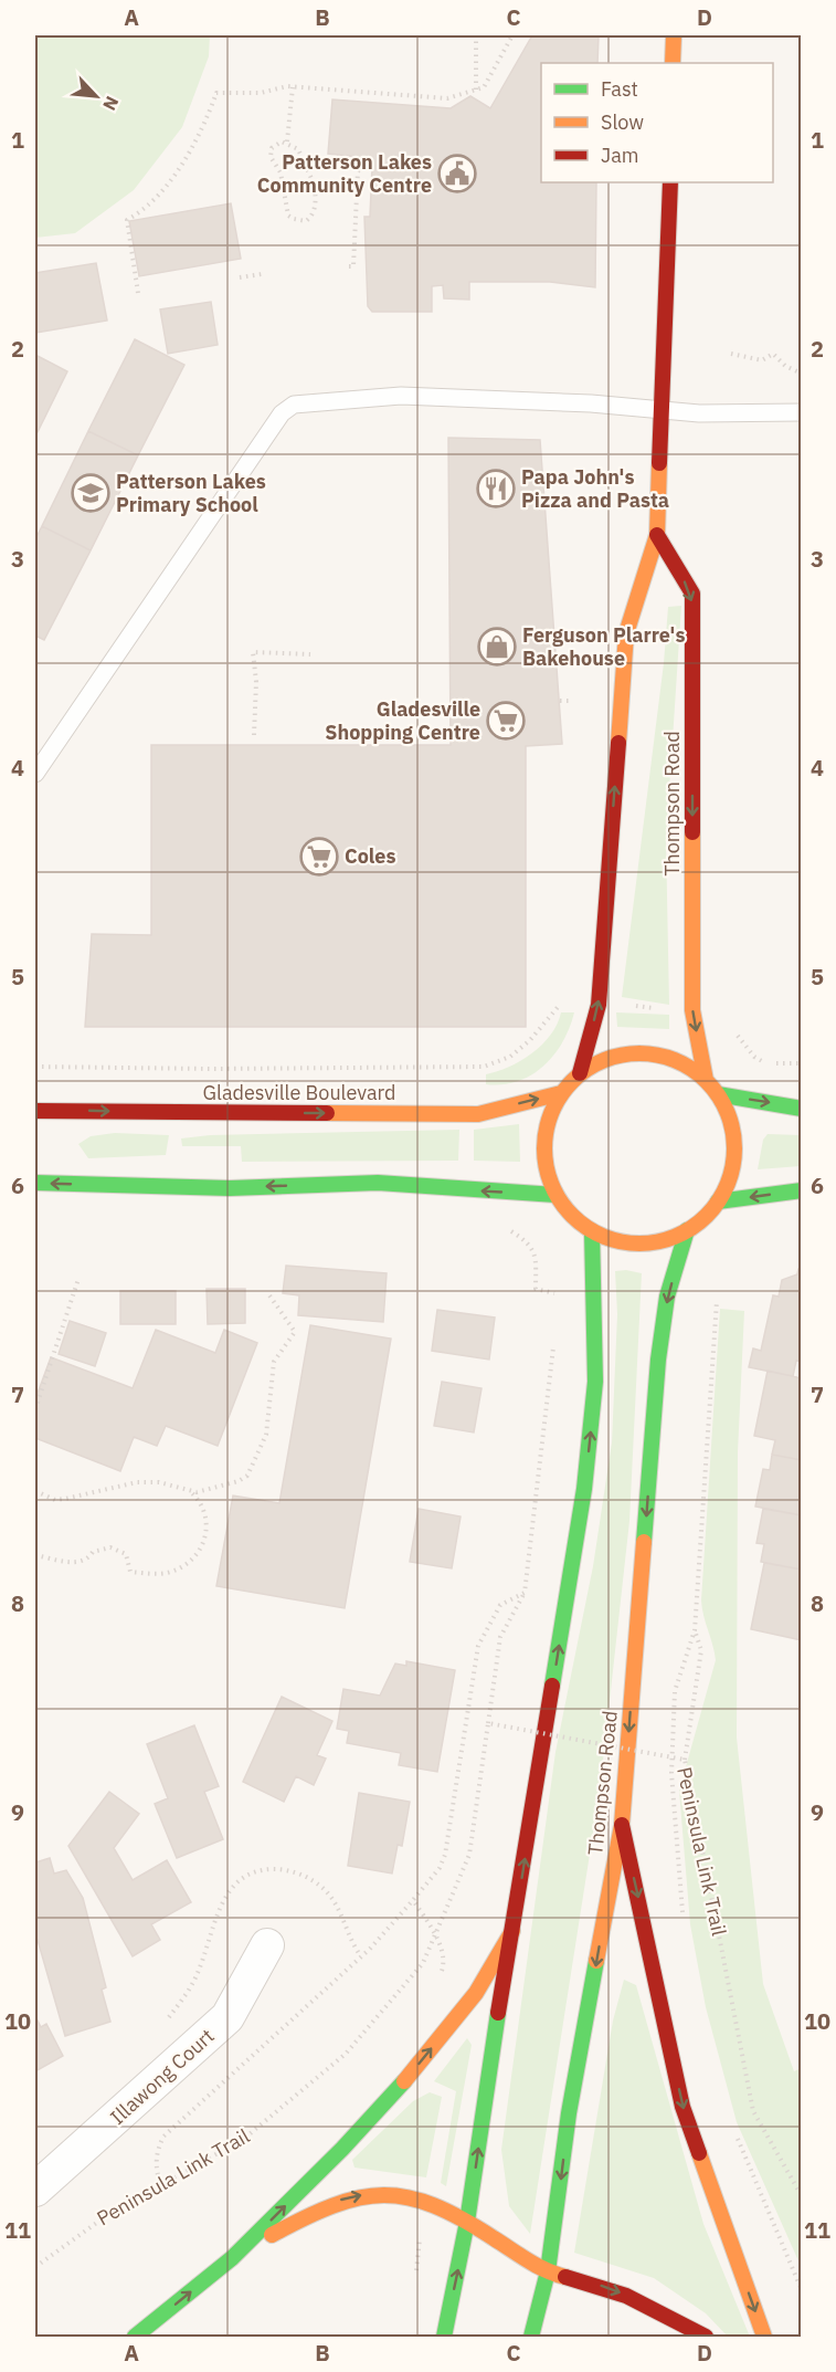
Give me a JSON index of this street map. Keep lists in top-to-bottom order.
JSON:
{
  "streets": {
    "main road": ["Thompson Road", "Gladesville Boulevard"],
    "street": ["Illawong Court"],
    "path": ["Peninsula Link Trail"]
  },
  "crossings": [
    ["Thompson Road", "Gladesville Boulevard"]
  ],
  "places": {
    "public building": ["Patterson Lakes Community Centre"],
    "restaurant": ["Papa John's Pizza and Pasta"],
    "school or university": ["Patterson Lakes Primary School"],
    "shop": ["Ferguson Plarre's Bakehouse"],
    "supermarket": ["Gladesville Shopping Centre", "Coles"]
  },
  "legend": ["Fast", "Slow", "Jam"],
  "north": "bottom right",
  "grid": {
    "columns": [
      "A",
      "B",
      "C",
      "D"
    ],
    "rows": [
      "1",
      "2",
      "3",
      "4",
      "5",
      "6",
      "7",
      "8",
      "9",
      "10",
      "11"
    ]
  }
}
